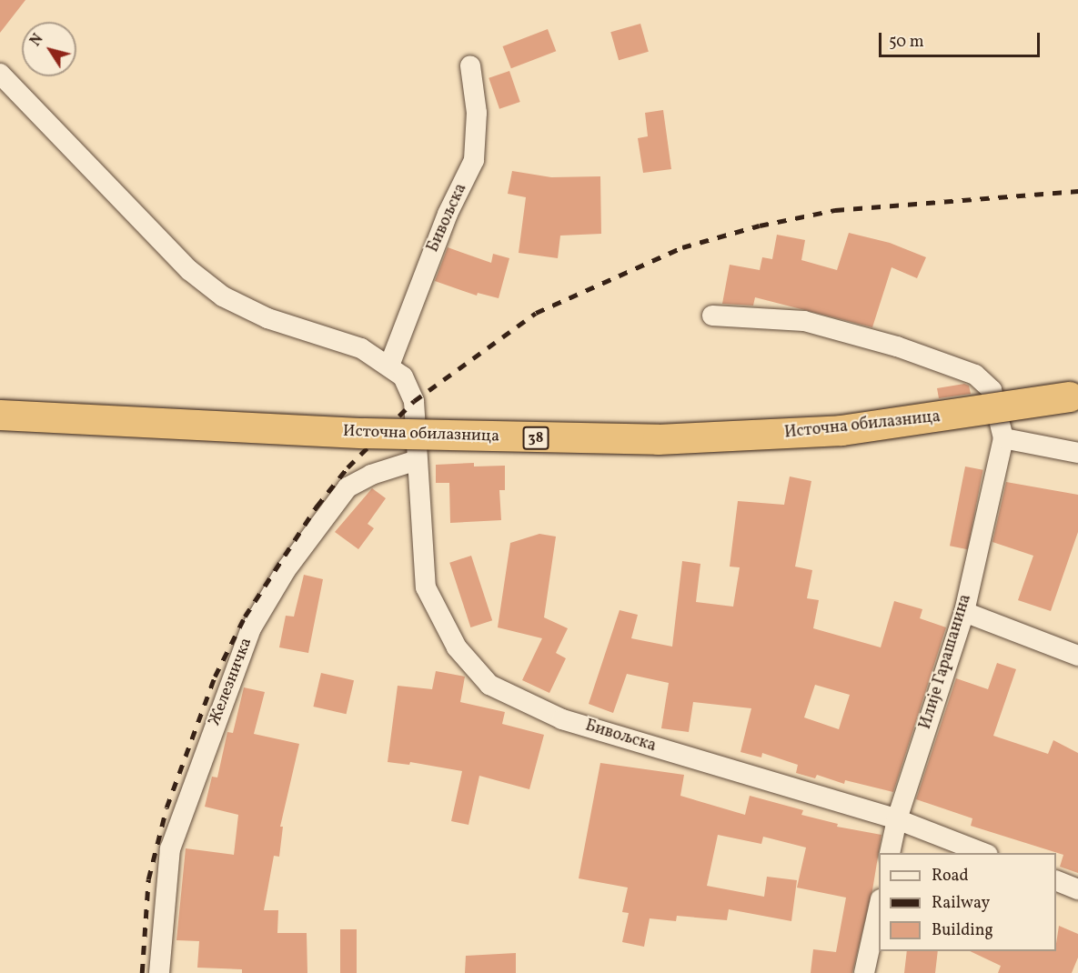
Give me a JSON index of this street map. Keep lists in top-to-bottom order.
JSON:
{
  "streets": {
    "main road": ["Источна обилазница", "38"],
    "street": ["Бивољска", "Илије Гарашанина", "Железничка"]
  },
  "crossings": [
    ["Бивољска", "Илије Гарашанина"],
    ["Бивољска", "Железничка"]
  ],
  "legend": ["Road", "Railway", "Building"],
  "scale_bar": "50 m",
  "north": "top left"
}
